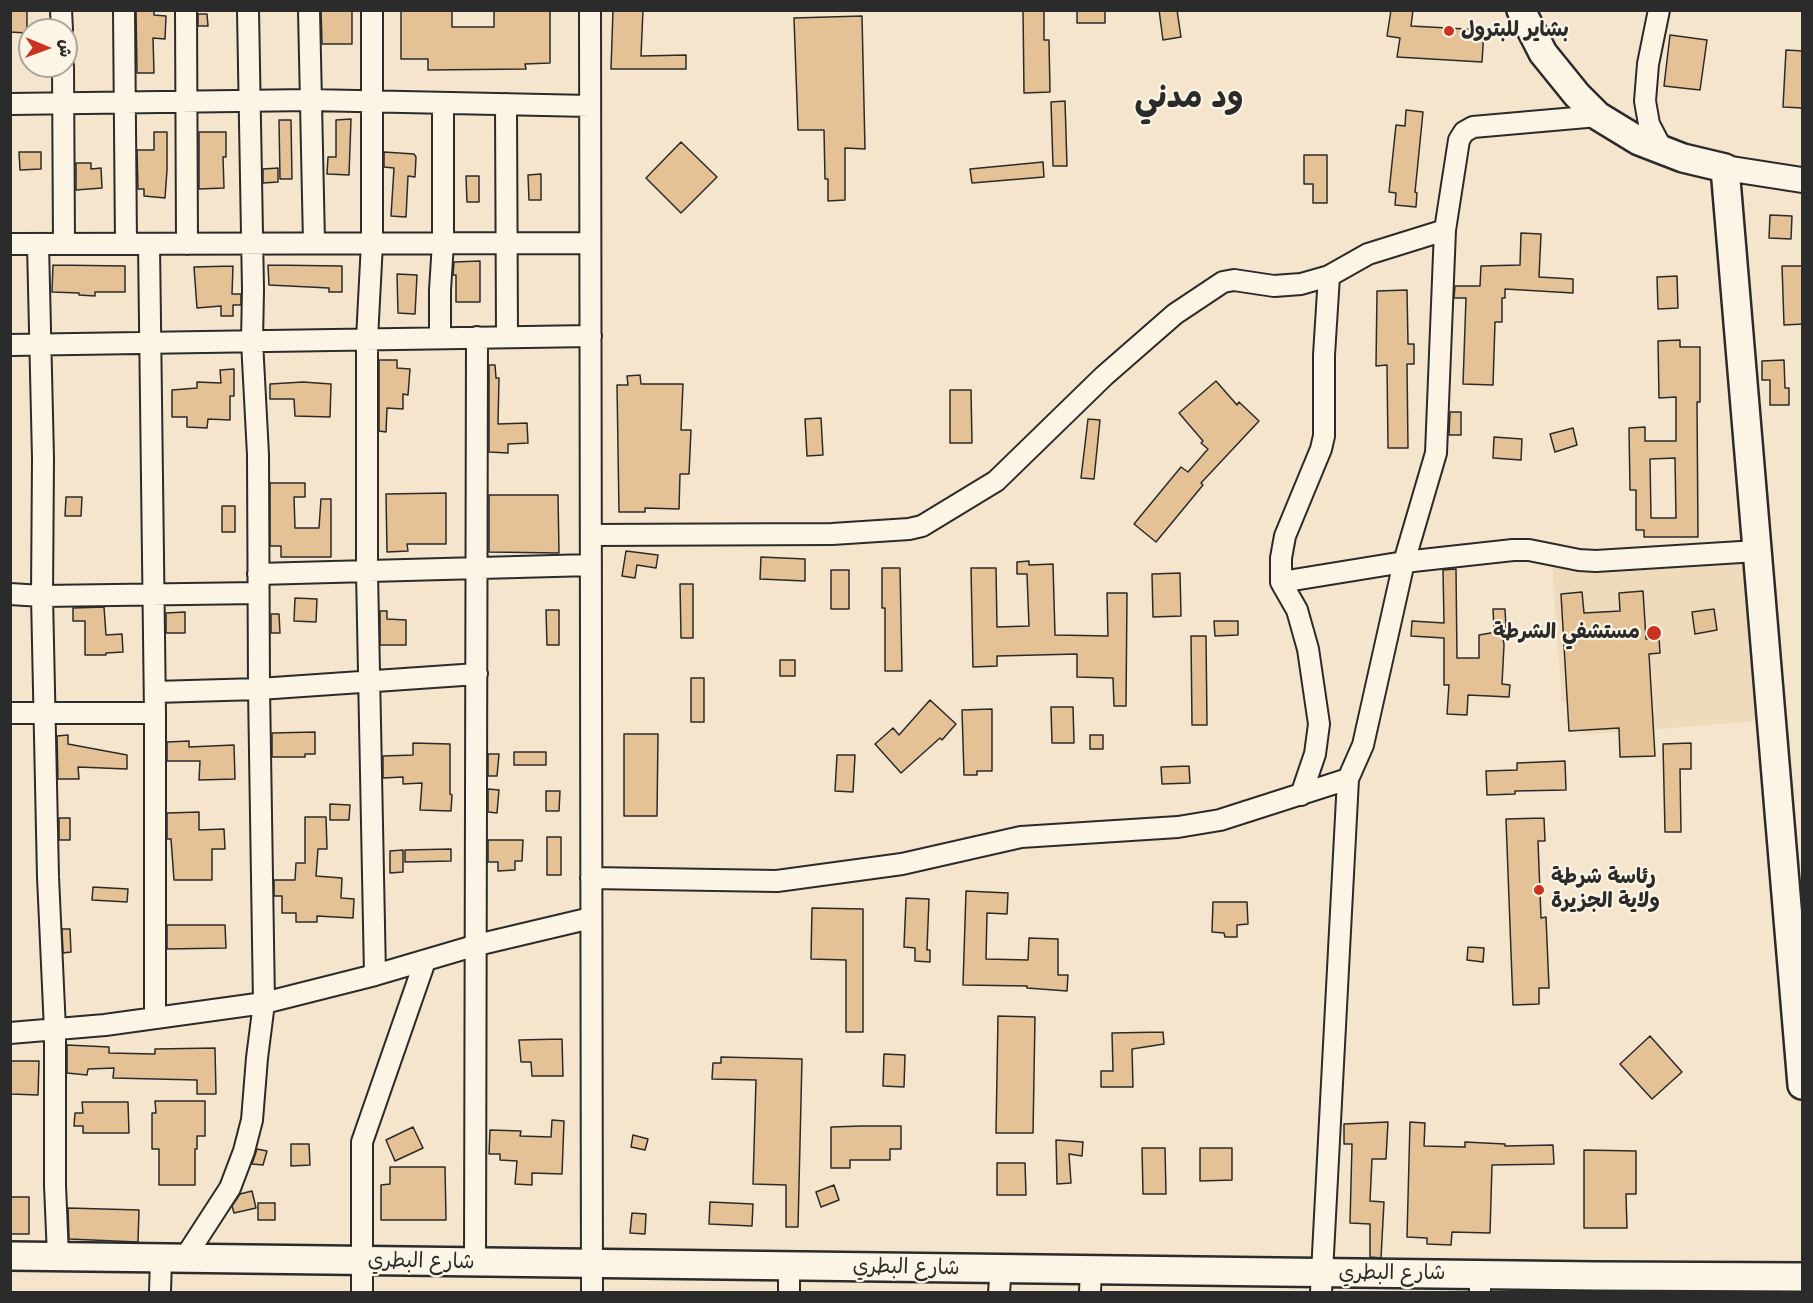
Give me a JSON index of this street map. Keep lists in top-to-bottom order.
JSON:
{
  "streets": {
    "main road": ["شارع البطري"]
  },
  "districts": ["ود مدني"],
  "places": ["بشاير للبترول", "مستشفي الشرطة", "رئاسة شرطة ولاية الجزيرة"],
  "north": "right"
}
